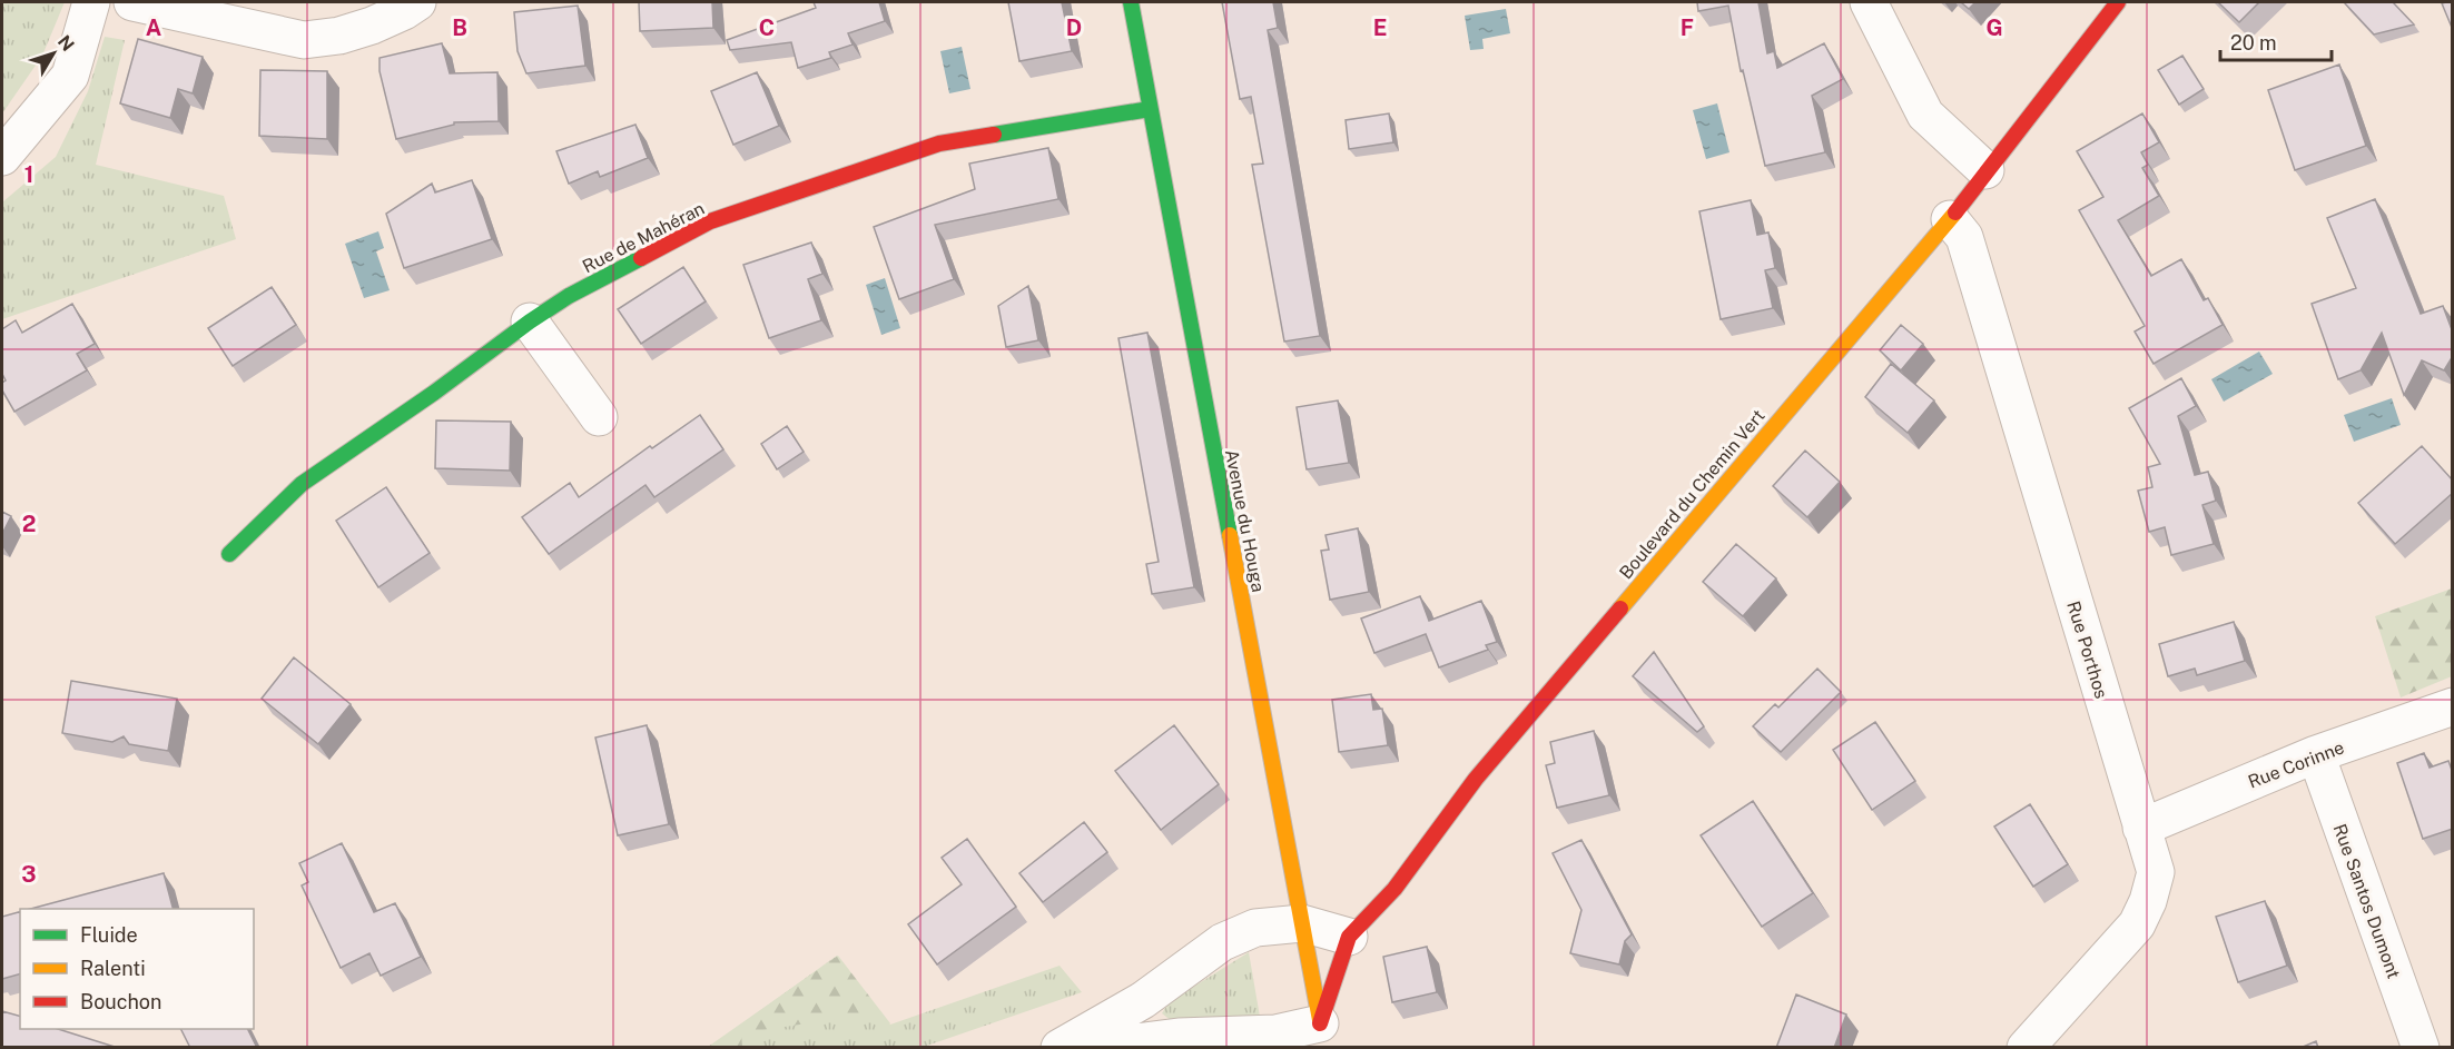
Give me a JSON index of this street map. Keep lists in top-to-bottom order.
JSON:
{
  "streets": {
    "street": [
      "Rue de Mahéran",
      "Boulevard du Chemin Vert",
      "Avenue du Houga",
      "Rue Porthos",
      "Rue Corinne",
      "Rue Santos Dumont"
    ]
  },
  "crossings": [
    ["Rue de Mahéran", "Avenue du Houga"],
    ["Boulevard du Chemin Vert", "Avenue du Houga"],
    ["Boulevard du Chemin Vert", "Rue Porthos"],
    ["Rue Porthos", "Rue Corinne"],
    ["Rue Corinne", "Rue Santos Dumont"]
  ],
  "legend": ["Fluide", "Ralenti", "Bouchon"],
  "scale_bar": "20 m",
  "north": "top right",
  "grid": {
    "columns": [
      "A",
      "B",
      "C",
      "D",
      "E",
      "F",
      "G"
    ],
    "rows": ["1", "2", "3"]
  }
}
